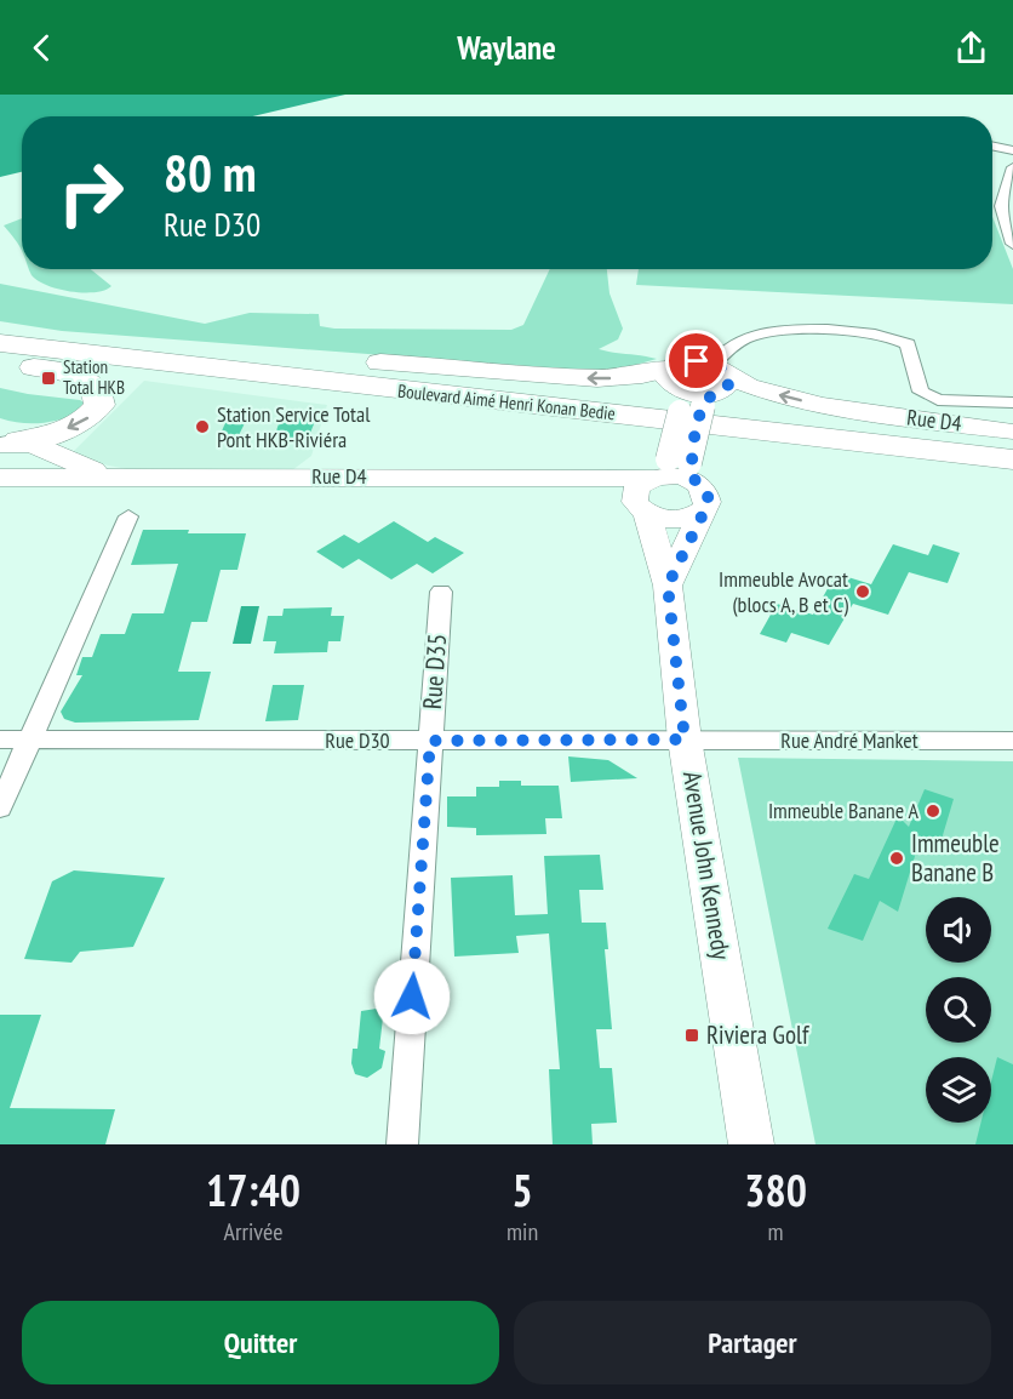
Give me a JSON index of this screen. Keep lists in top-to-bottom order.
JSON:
{
  "streets": {
    "highway": ["Boulevard Aimé Henri Konan Bedie"],
    "main road": ["Rue D4", "Avenue John Kennedy"],
    "street": ["Rue D35", "Rue D30", "Rue André Manket"]
  },
  "crossings": [
    ["Rue D4", "Avenue John Kennedy"],
    ["Rue D35", "Rue D30"],
    ["Rue D30", "Rue André Manket"],
    ["Rue D30", "Avenue John Kennedy"],
    ["Rue André Manket", "Avenue John Kennedy"]
  ],
  "places": {
    "transit": ["Station Total HKB", "Riviera Golf"],
    "other": [
      "Station Service Total Pont HKB-Riviéra",
      "Immeuble Avocat (blocs A, B et C)",
      "Immeuble Banane A",
      "Immeuble Banane B"
    ]
  },
  "page": {
    "header": "Waylane",
    "turn": ["80 m", "Rue D30"],
    "eta": [
      "17:40",
      "Arrivée",
      "5",
      "min",
      "380",
      "m"
    ],
    "buttons": ["Quitter", "Partager"]
  }
}
